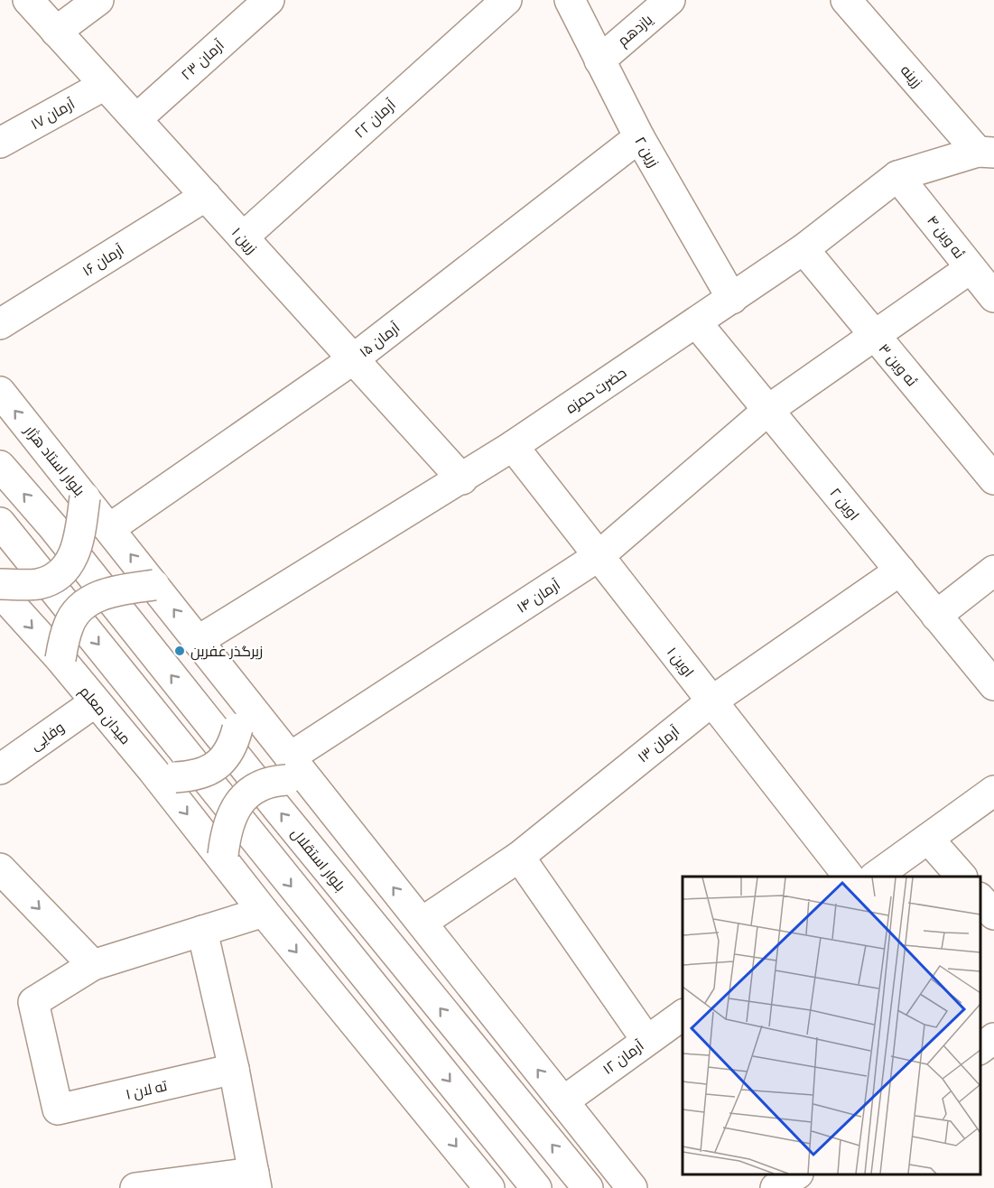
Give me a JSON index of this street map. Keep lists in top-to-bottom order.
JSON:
{
  "streets": {
    "street": [
      "یازدهم",
      "آرمان ۲۳",
      "زرینه",
      "آرمان ۱۷",
      "آرمان ۲۲",
      "زرین ۲",
      "ئه وین ۴",
      "زرین ۱",
      "آرمان ۱۶",
      "آرمان ۱۵",
      "ئه وین ۳",
      "حضرت حمزه",
      "بلوار استاد هژار",
      "اوین ۲",
      "آرمان ۱۴",
      "اوین ۱",
      "میدان معلم",
      "وفایی",
      "آرمان ۱۳",
      "بلوار استقلال",
      "آرمان ۱۲",
      "ته لان ۱"
    ]
  },
  "crossings": [
    ["یازدهم", "زرین ۲"],
    ["آرمان ۲۳", "زرین ۱"],
    ["زرینه", "حضرت حمزه"],
    ["آرمان ۱۷", "زرین ۱"],
    ["آرمان ۲۲", "زرین ۱"],
    ["زرین ۲", "آرمان ۱۵"],
    ["زرین ۲", "حضرت حمزه"],
    ["ئه وین ۴", "حضرت حمزه"],
    ["ئه وین ۴", "آرمان ۱۴"],
    ["زرین ۱", "آرمان ۱۶"],
    ["زرین ۱", "آرمان ۱۵"],
    ["زرین ۱", "حضرت حمزه"],
    ["آرمان ۱۵", "بلوار استاد هژار"],
    ["ئه وین ۳", "حضرت حمزه"],
    ["ئه وین ۳", "آرمان ۱۴"],
    ["حضرت حمزه", "اوین ۲"],
    ["حضرت حمزه", "اوین ۱"],
    ["اوین ۲", "آرمان ۱۴"],
    ["اوین ۲", "آرمان ۱۳"],
    ["آرمان ۱۴", "اوین ۱"],
    ["اوین ۱", "آرمان ۱۳"],
    ["میدان معلم", "وفایی"]
  ],
  "places": ["زیرگذر عفرین"]
}
